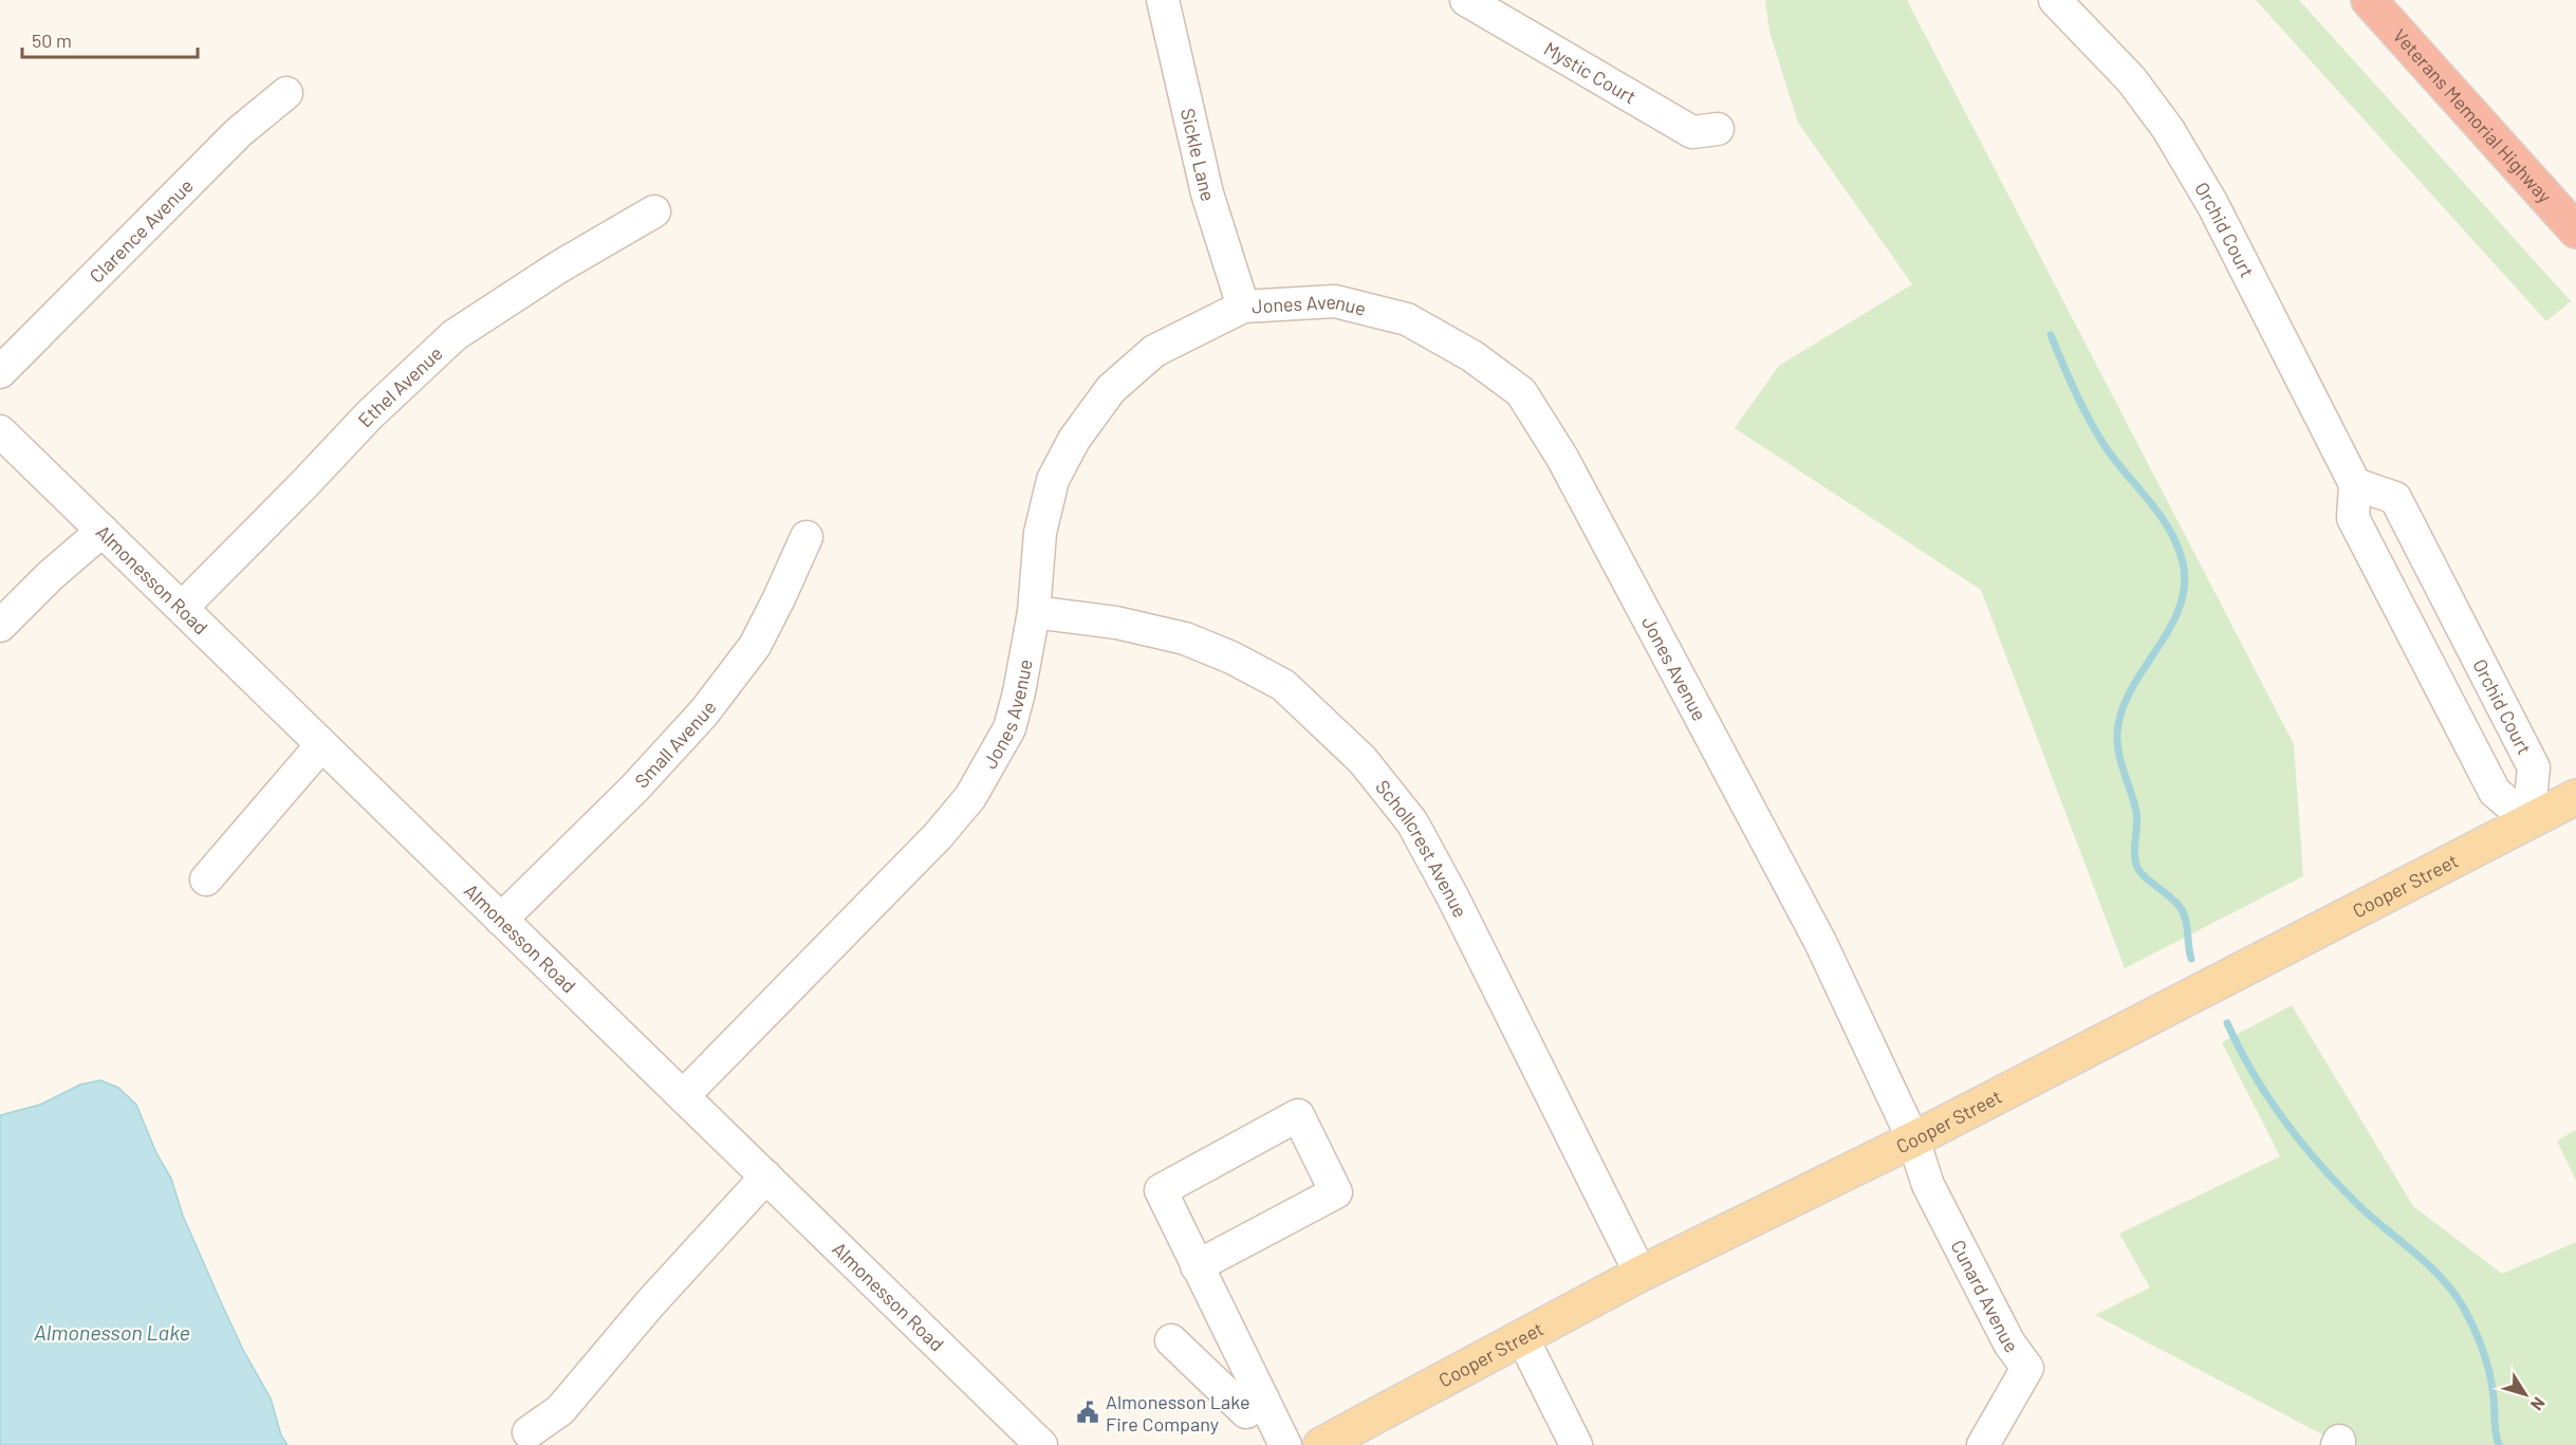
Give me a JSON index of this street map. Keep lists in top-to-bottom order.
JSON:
{
  "streets": {
    "highway": ["Veterans Memorial Highway"],
    "main road": ["Cooper Street"],
    "street": [
      "Mystic Court",
      "Sickle Lane",
      "Orchid Court",
      "Clarence Avenue",
      "Jones Avenue",
      "Ethel Avenue",
      "Almonesson Road",
      "Small Avenue",
      "Schollcrest Avenue",
      "Cunard Avenue"
    ]
  },
  "crossings": [
    ["Sickle Lane", "Jones Avenue"],
    ["Orchid Court", "Cooper Street"],
    ["Jones Avenue", "Almonesson Road"],
    ["Jones Avenue", "Schollcrest Avenue"],
    ["Jones Avenue", "Cooper Street"],
    ["Jones Avenue", "Cunard Avenue"],
    ["Ethel Avenue", "Almonesson Road"],
    ["Almonesson Road", "Small Avenue"],
    ["Schollcrest Avenue", "Cooper Street"],
    ["Cooper Street", "Cunard Avenue"]
  ],
  "water": ["Almonesson Lake"],
  "places": {
    "public building": ["Almonesson Lake Fire Company"]
  },
  "scale_bar": "50 m",
  "north": "bottom right"
}
